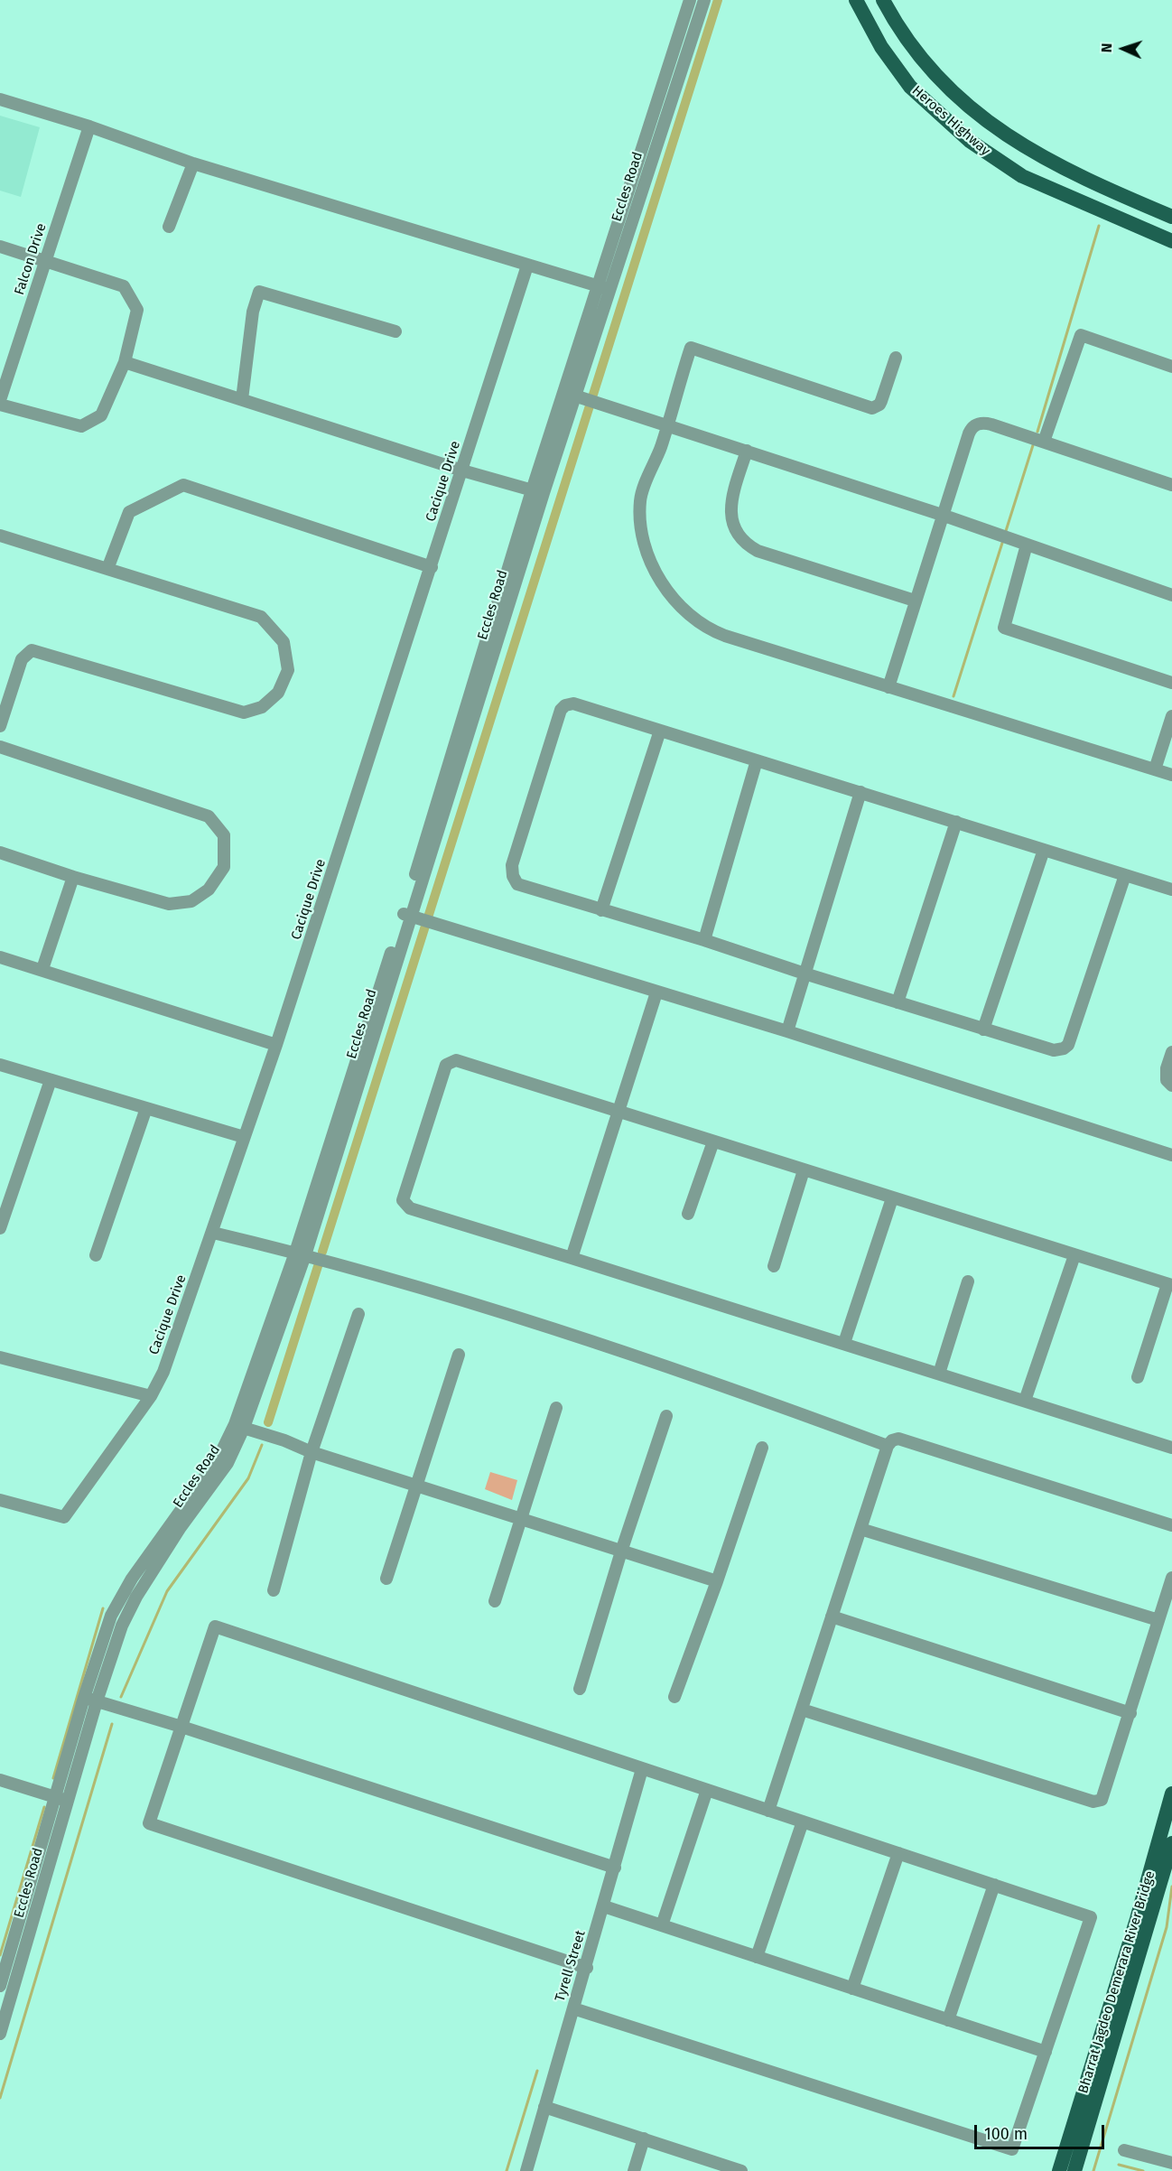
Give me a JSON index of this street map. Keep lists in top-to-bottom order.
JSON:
{
  "streets": {
    "main road": ["Heroes Highway", "Bharrat Jagdeo Demerara River Bridge"],
    "street": [
      "Eccles Road",
      "Falcon Drive",
      "Cacique Drive",
      "Tyrell Street"
    ]
  },
  "scale_bar": "100 m",
  "north": "left"
}
